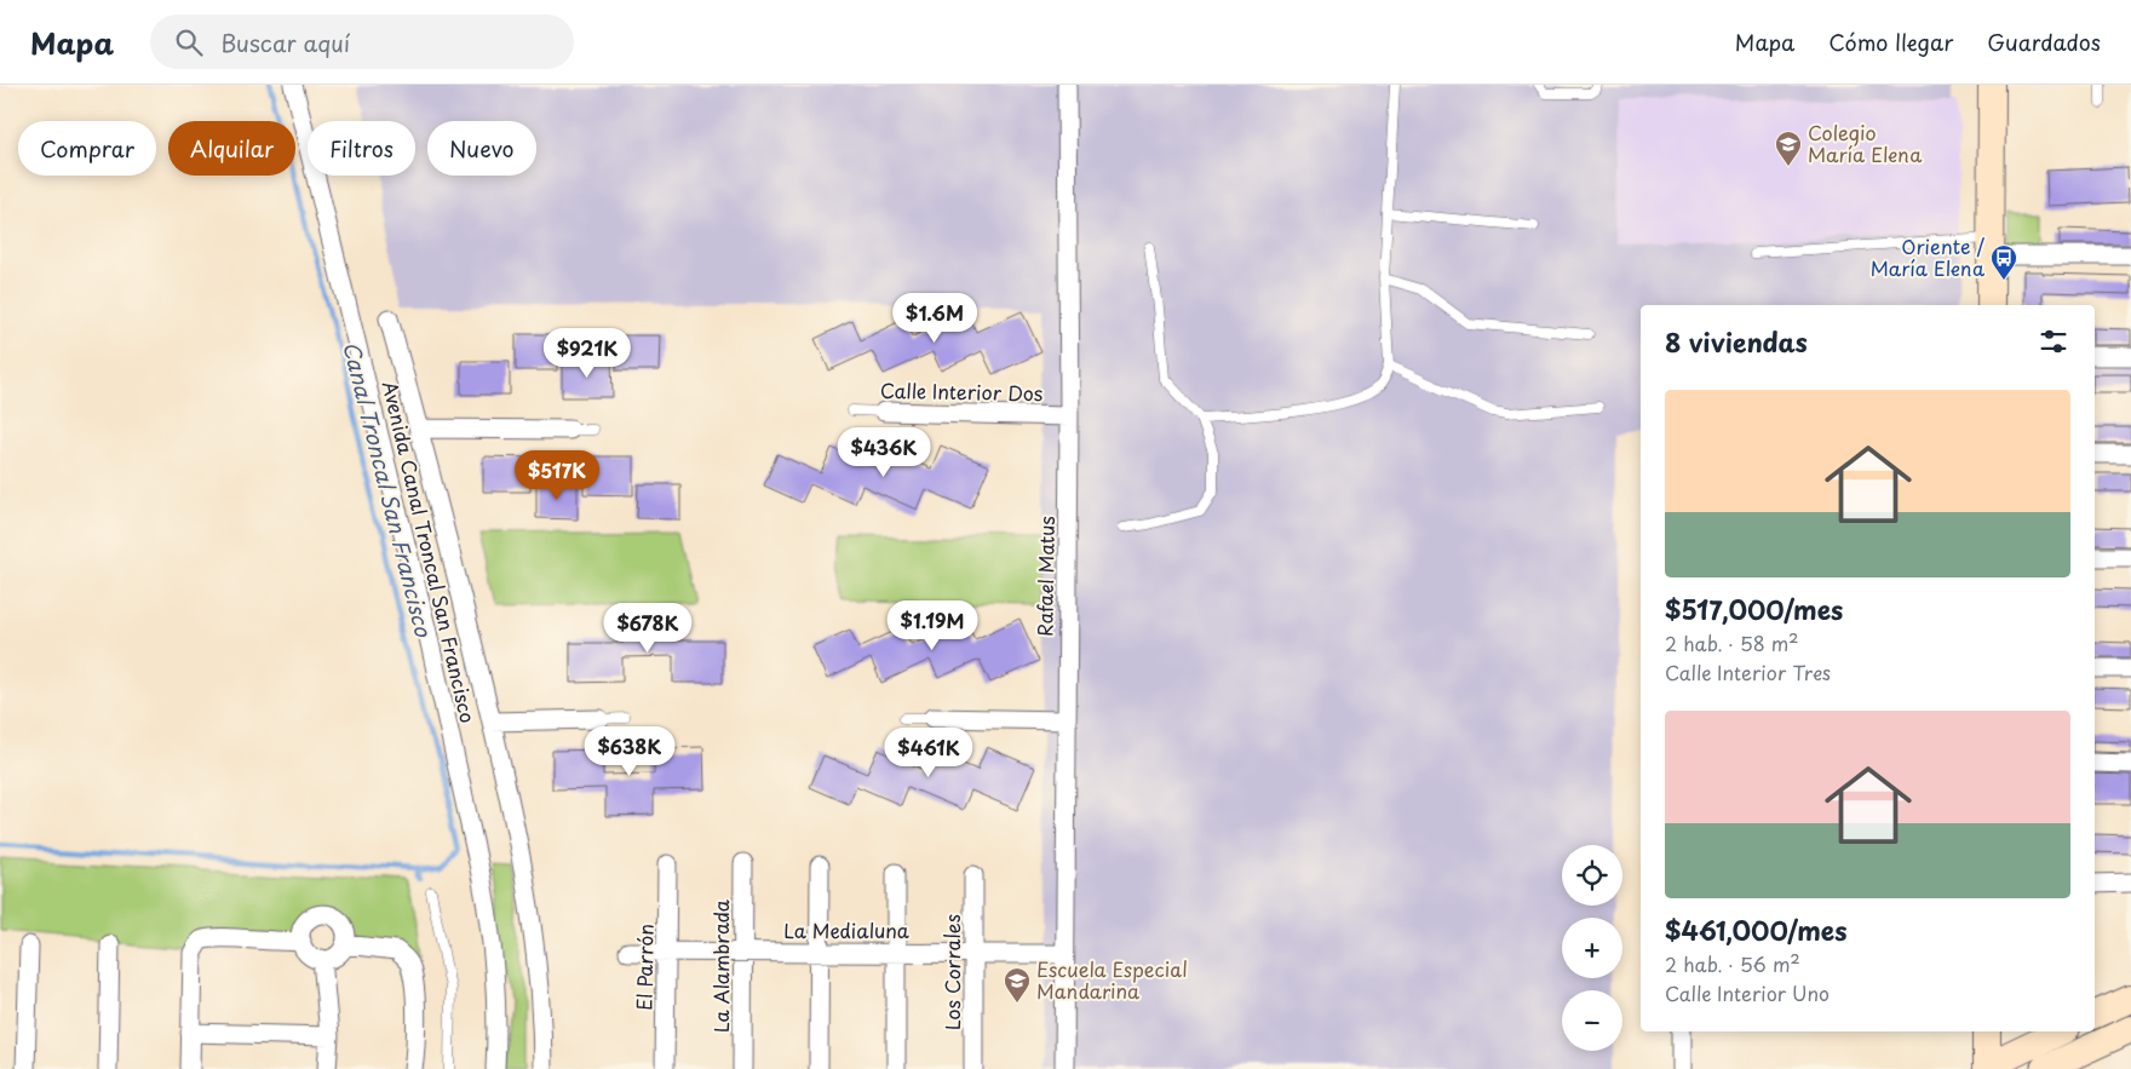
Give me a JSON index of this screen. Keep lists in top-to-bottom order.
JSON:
{
  "streets": {
    "street": [
      "Calle Interior Dos",
      "Avenida Canal Troncal San Francisco",
      "Rafael Matus",
      "La Medialuna",
      "La Alambrada",
      "El Parrón",
      "Los Corrales"
    ]
  },
  "crossings": [
    ["Calle Interior Dos", "Rafael Matus"],
    ["Rafael Matus", "La Medialuna"],
    ["La Medialuna", "La Alambrada"],
    ["La Medialuna", "El Parrón"],
    ["La Medialuna", "Los Corrales"]
  ],
  "water": ["Canal Troncal San Francisco"],
  "places": {
    "school or university": ["Colegio María Elena", "Escuela Especial Mandarina"],
    "bus stop": ["Oriente / María Elena"]
  },
  "page": {
    "header": "Mapa",
    "search": "Buscar aquí",
    "nav": ["Mapa", "Cómo llegar", "Guardados"],
    "chip": [
      "Comprar",
      "Alquilar",
      "Filtros",
      "Nuevo"
    ],
    "price": [
      "$1.6M",
      "$921K",
      "$436K",
      "$517K",
      "$1.19M",
      "$678K",
      "$638K",
      "$461K"
    ],
    "heading": "8 viviendas",
    "list": [
      {
        "name": "$517,000/mes",
        "note": "2 hab. · 58 m² · Calle Interior Tres"
      },
      {
        "name": "$461,000/mes",
        "note": "2 hab. · 56 m² · Calle Interior Uno"
      }
    ],
    "map_buttons": ["+", "−"]
  }
}
